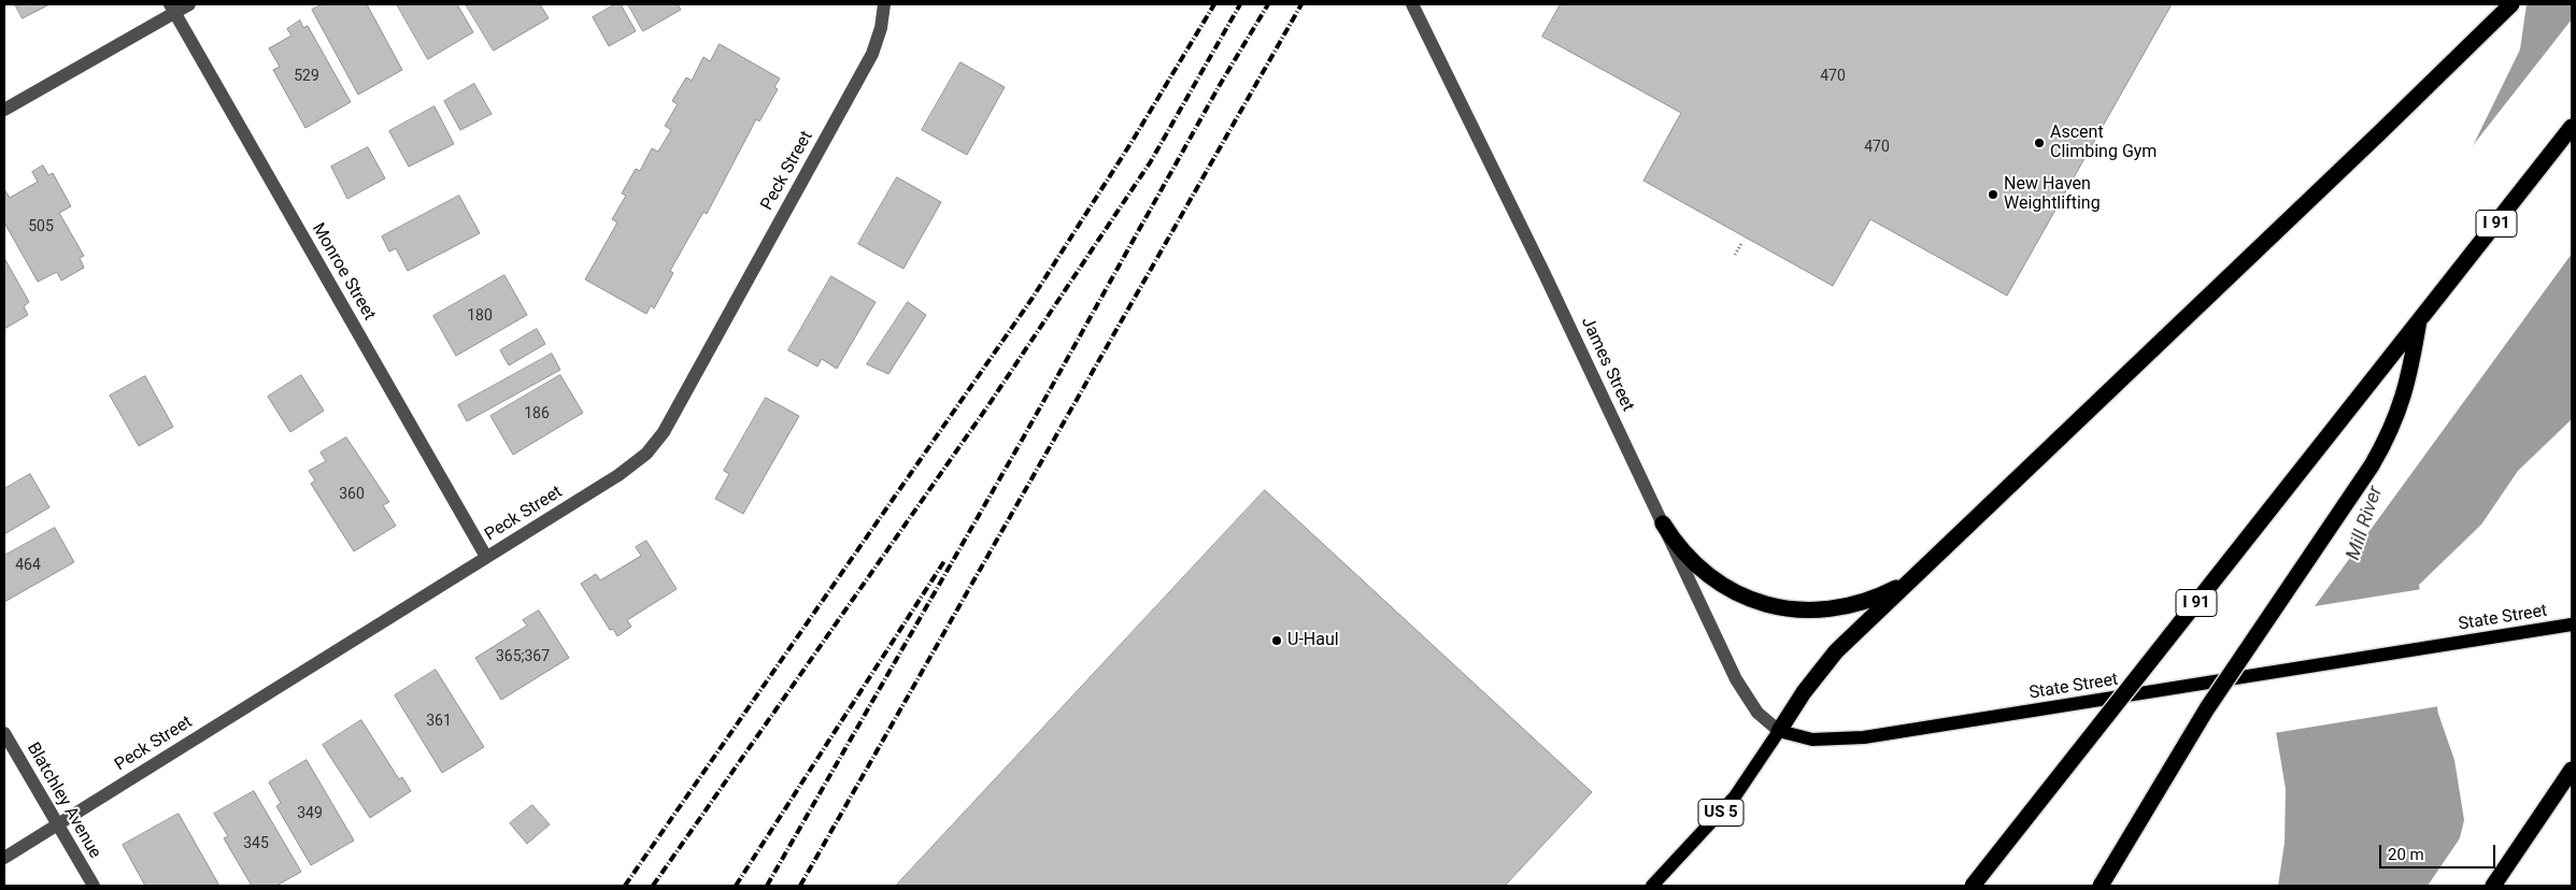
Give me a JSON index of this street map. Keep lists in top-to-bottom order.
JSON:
{
  "streets": {
    "highway": ["I 91"],
    "main road": ["State Street", "US 5"],
    "street": [
      "Peck Street",
      "Monroe Street",
      "James Street",
      "Blatchley Avenue"
    ]
  },
  "crossings": [
    ["Peck Street", "Monroe Street"],
    ["Peck Street", "Blatchley Avenue"],
    ["James Street", "State Street"],
    ["James Street", "US 5"],
    ["State Street", "US 5"]
  ],
  "water": ["Mill River"],
  "places": ["Ascent Climbing Gym", "New Haven Weightlifting", "U-Haul"],
  "house_numbers": [
    "529",
    "470",
    "470",
    "505",
    "180",
    "186",
    "360",
    "464",
    "365;367",
    "361",
    "349",
    "345"
  ],
  "scale_bar": "20 m"
}
